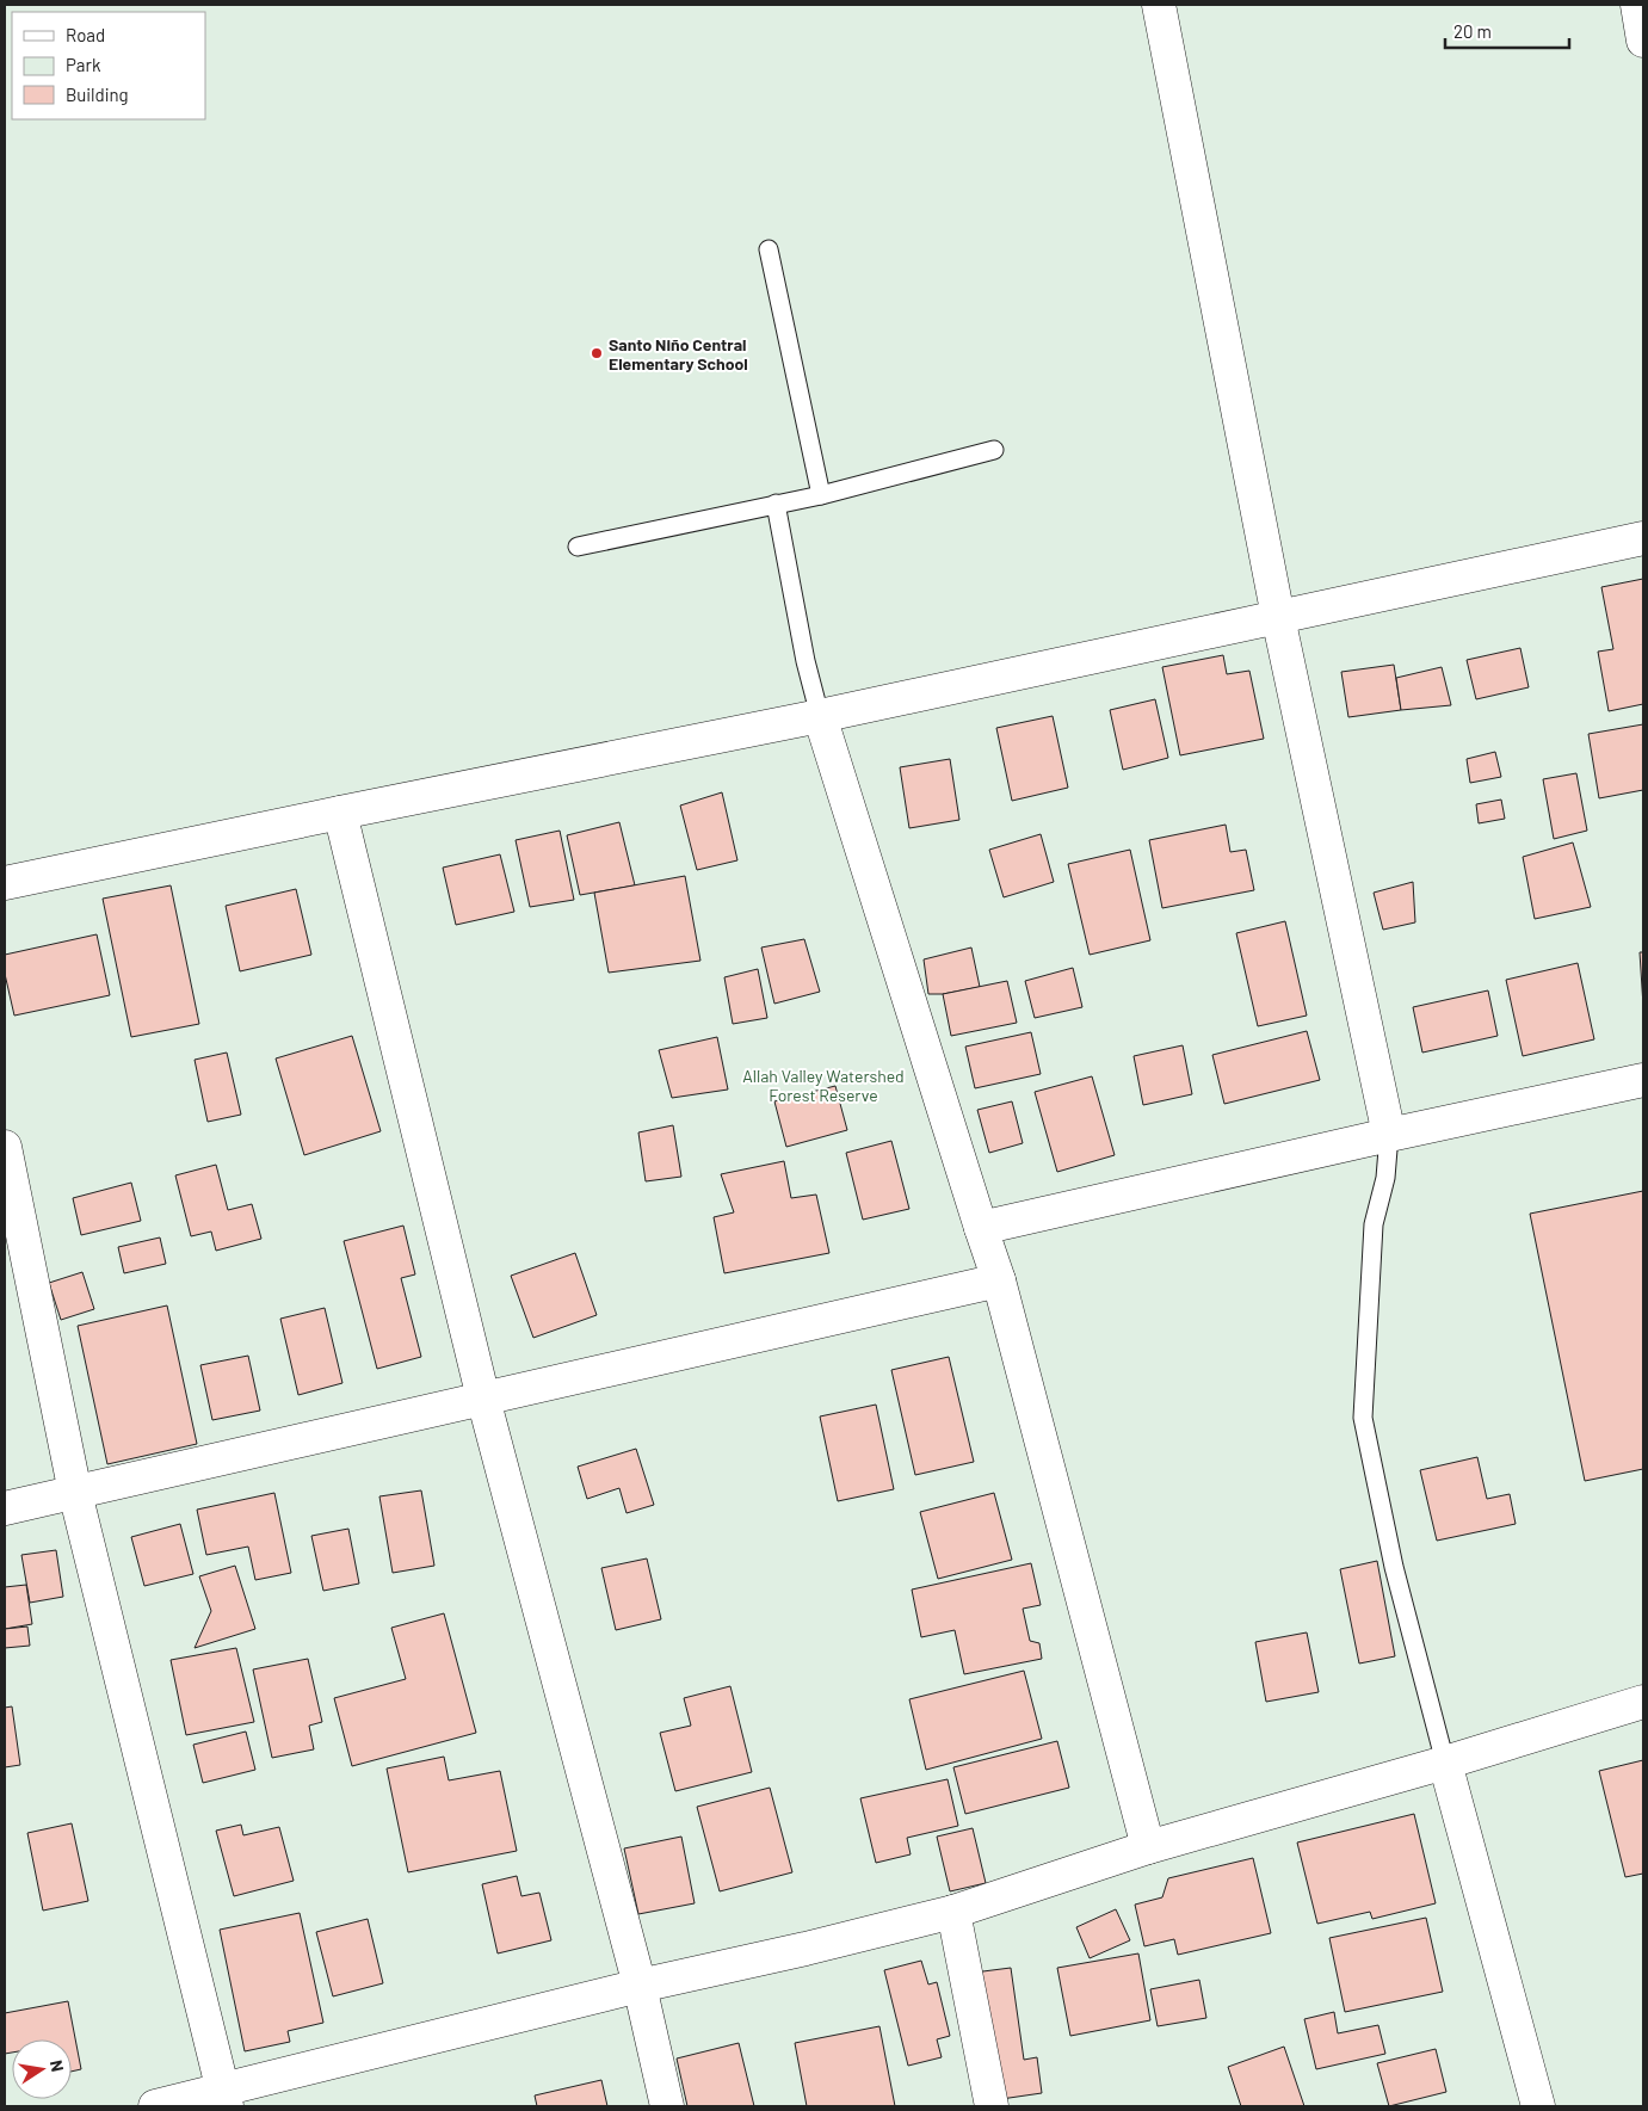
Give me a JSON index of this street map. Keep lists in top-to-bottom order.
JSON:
{
  "parks": ["Allah Valley Watershed Forest Reserve"],
  "places": ["Santo Niño Central Elementary School"],
  "legend": ["Road", "Park", "Building"],
  "scale_bar": "20 m",
  "north": "right"
}
